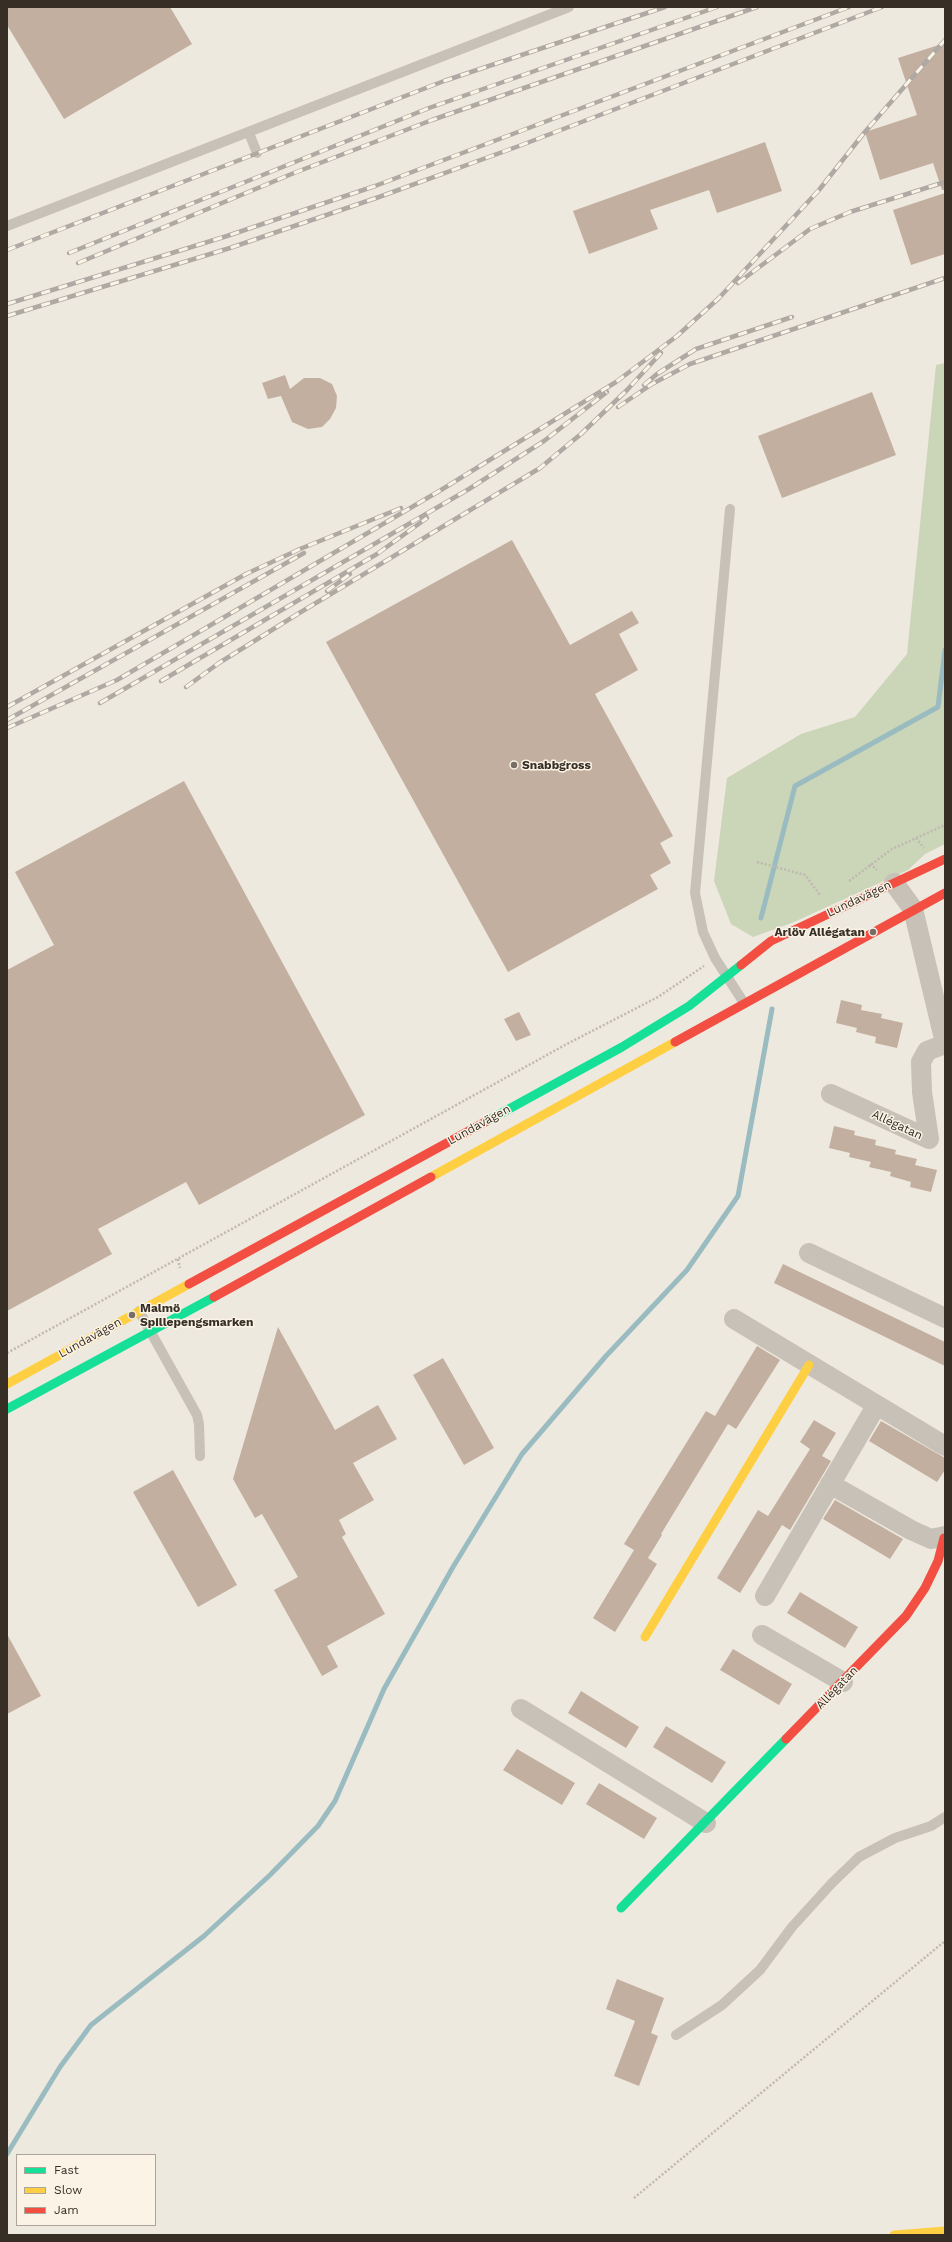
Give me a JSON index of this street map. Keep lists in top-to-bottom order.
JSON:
{
  "streets": {
    "main road": ["Lundavägen", "Allégatan"]
  },
  "crossings": [
    ["Lundavägen", "Allégatan"]
  ],
  "places": ["Snabbgross", "Arlöv Allégatan", "Malmö Spillepengsmarken"],
  "legend": ["Fast", "Slow", "Jam"]
}
